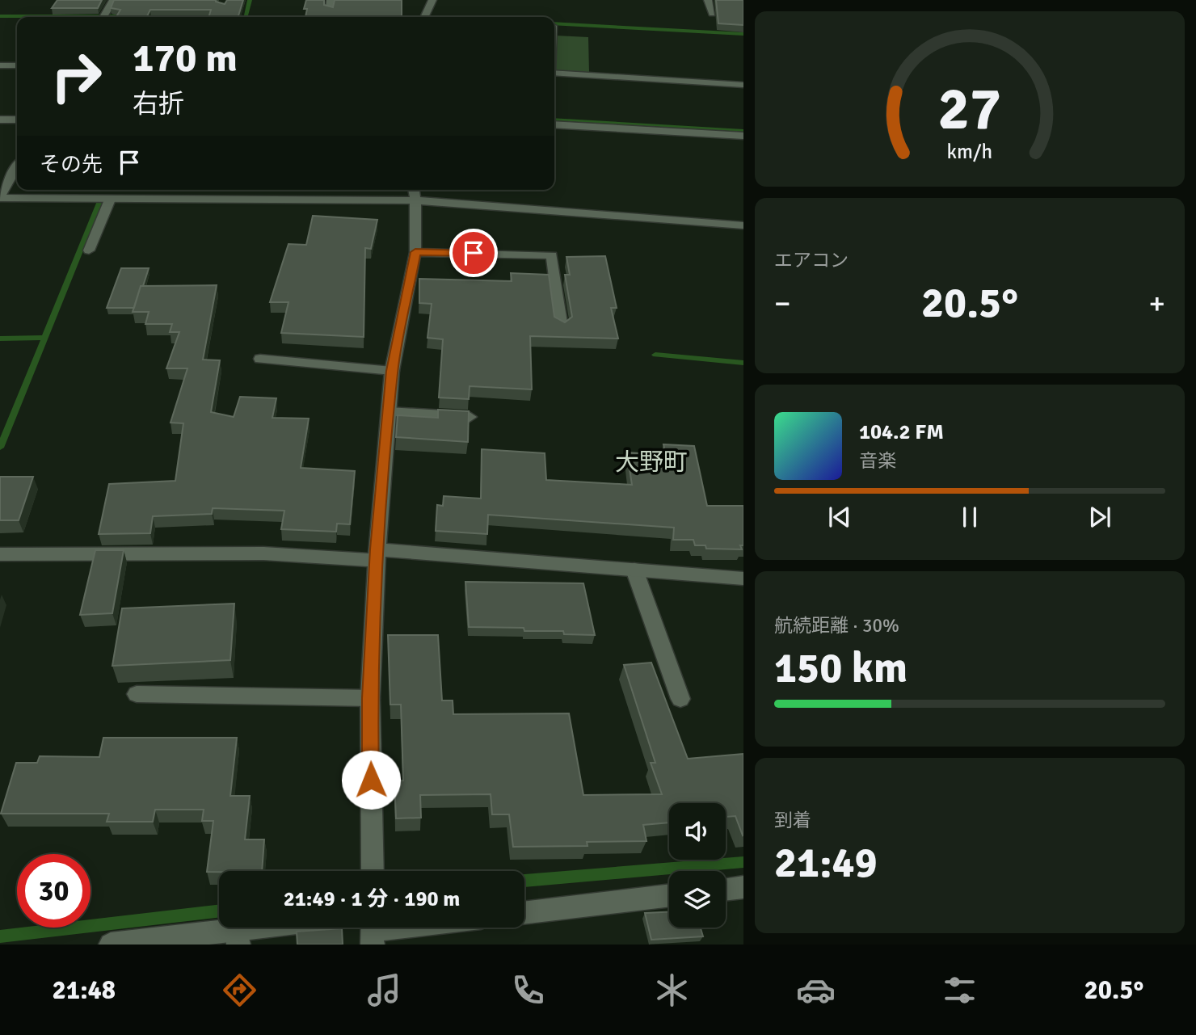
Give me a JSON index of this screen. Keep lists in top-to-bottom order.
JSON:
{
  "districts": ["大野町"],
  "page": {
    "turn": ["170 m", "右折"],
    "then": "その先",
    "tile": [
      "エアコン",
      ["航続距離 · 30%", "150 km"],
      ["到着", "21:49"]
    ],
    "heat": ["−", "20.5°", "+"],
    "song": ["104.2 FM", "音楽"],
    "limit": "30",
    "trip": "21:49 · 1 分 · 190 m",
    "tabs": ["21:48", "20.5°"],
    "gauge": ["27", "km/h"]
  }
}
